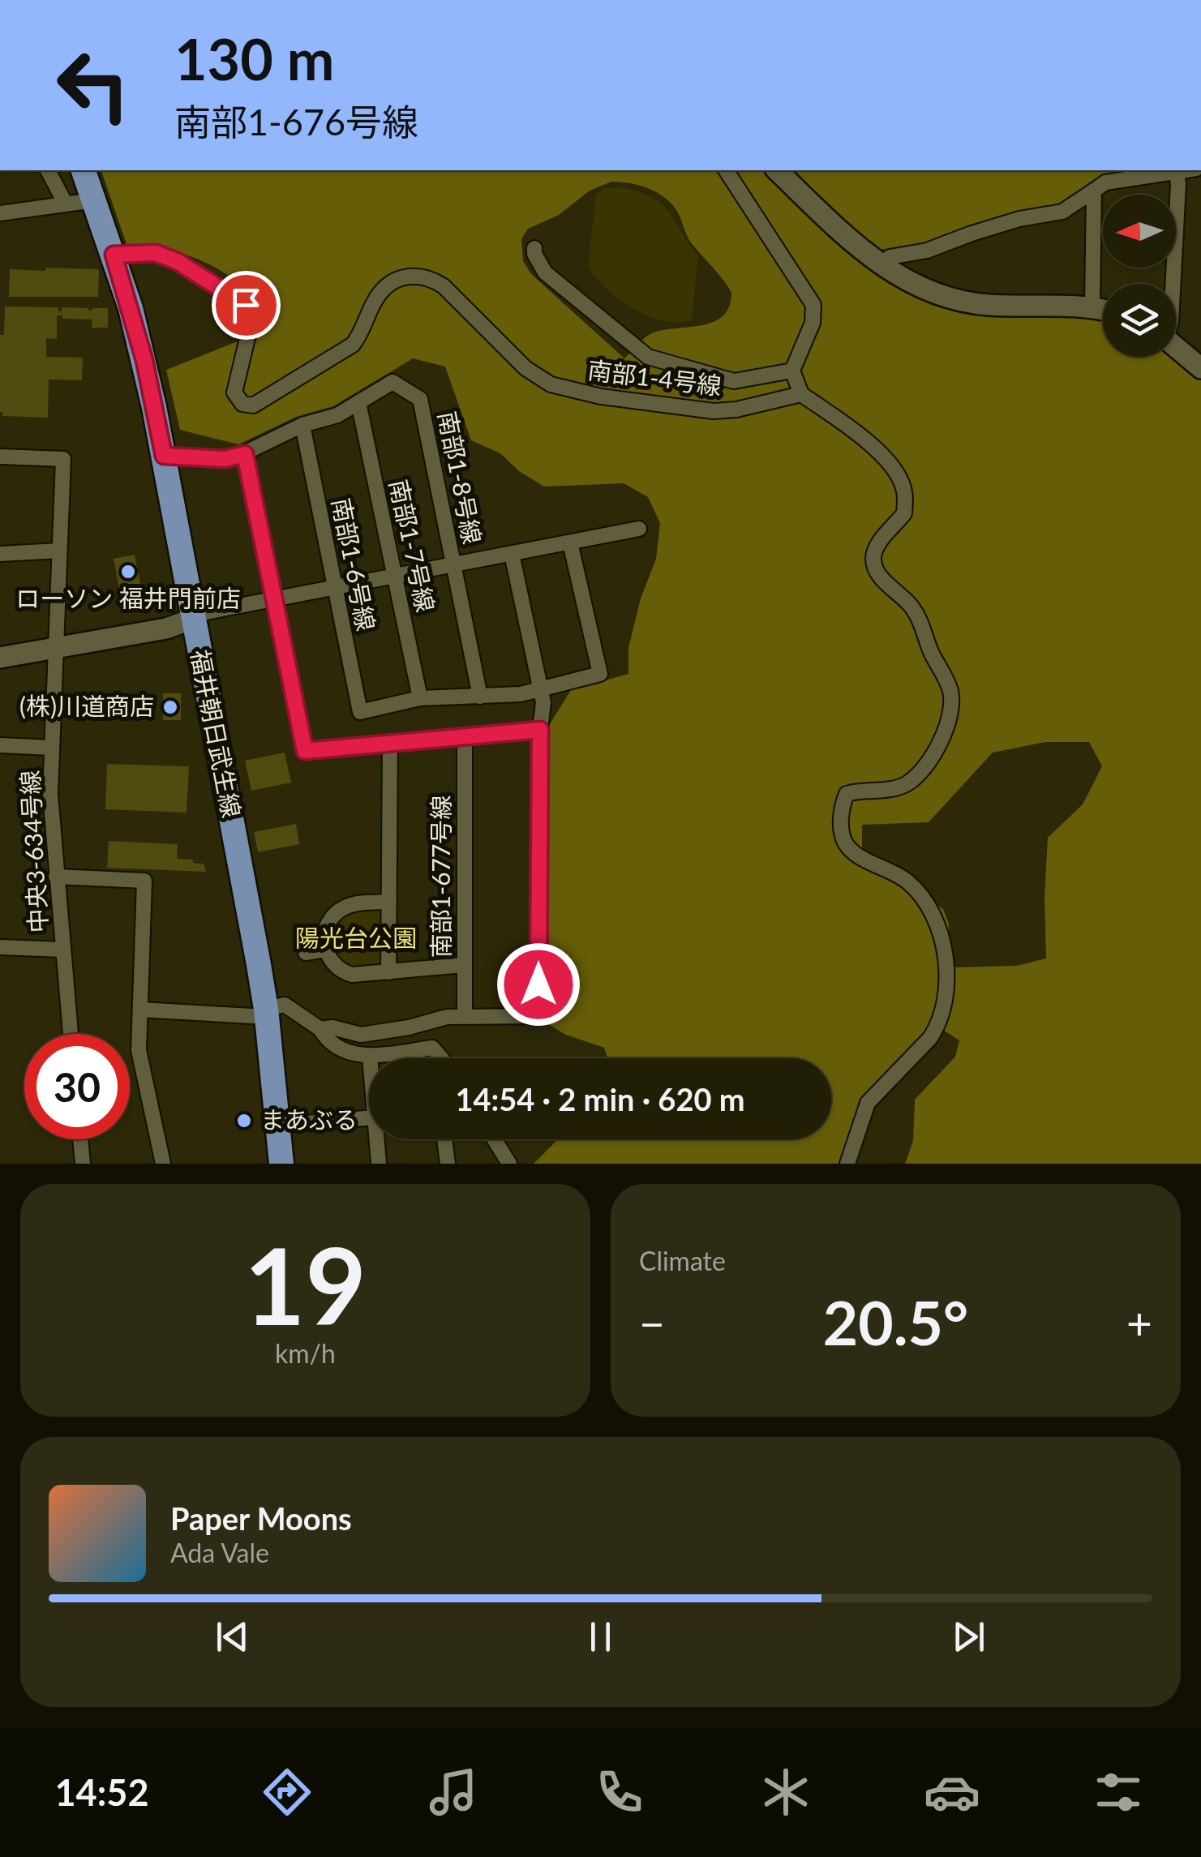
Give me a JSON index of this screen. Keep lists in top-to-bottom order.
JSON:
{
  "streets": {
    "main road": ["福井朝日武生線"],
    "street": [
      "南部1-4号線",
      "南部1-8号線",
      "南部1-7号線",
      "南部1-6号線",
      "中央3-634号線",
      "南部1-677号線"
    ]
  },
  "crossings": [
    ["南部1-4号線", "福井朝日武生線"],
    ["南部1-8号線", "南部1-7号線"],
    ["南部1-8号線", "南部1-6号線"],
    ["南部1-8号線", "福井朝日武生線"],
    ["南部1-7号線", "南部1-6号線"]
  ],
  "parks": ["陽光台公園"],
  "places": ["ローソン 福井門前店", "(株)川道商店", "まあぶる"],
  "north": "left",
  "page": {
    "turn": ["130 m", "南部1-676号線"],
    "limit": "30",
    "trip": "14:54 · 2 min · 620 m",
    "tile": [
      ["19", "km/h"],
      "Climate"
    ],
    "heat": ["−", "20.5°", "+"],
    "song": ["Paper Moons", "Ada Vale"],
    "tabs": "14:52"
  }
}
